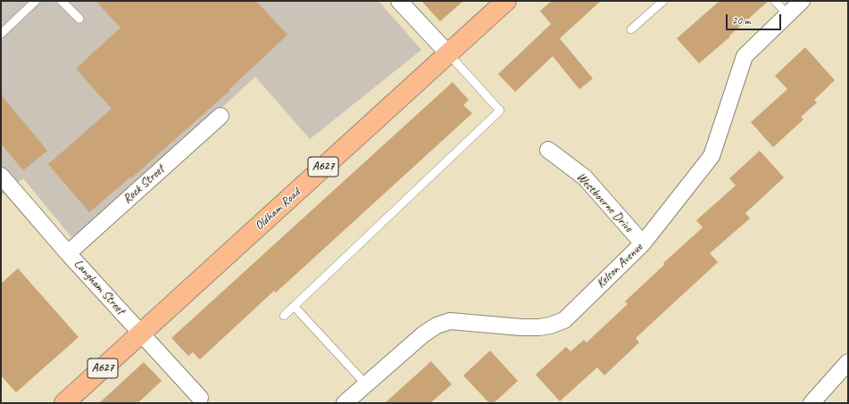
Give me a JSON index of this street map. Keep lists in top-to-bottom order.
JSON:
{
  "streets": {
    "highway": ["A627", "Oldham Road"],
    "street": [
      "Rock Street",
      "Westbourne Drive",
      "Kelson Avenue",
      "Langham Street"
    ]
  },
  "crossings": [
    ["Rock Street", "Langham Street"],
    ["Westbourne Drive", "Kelson Avenue"],
    ["Oldham Road", "Langham Street"]
  ],
  "scale_bar": "20 m"
}
